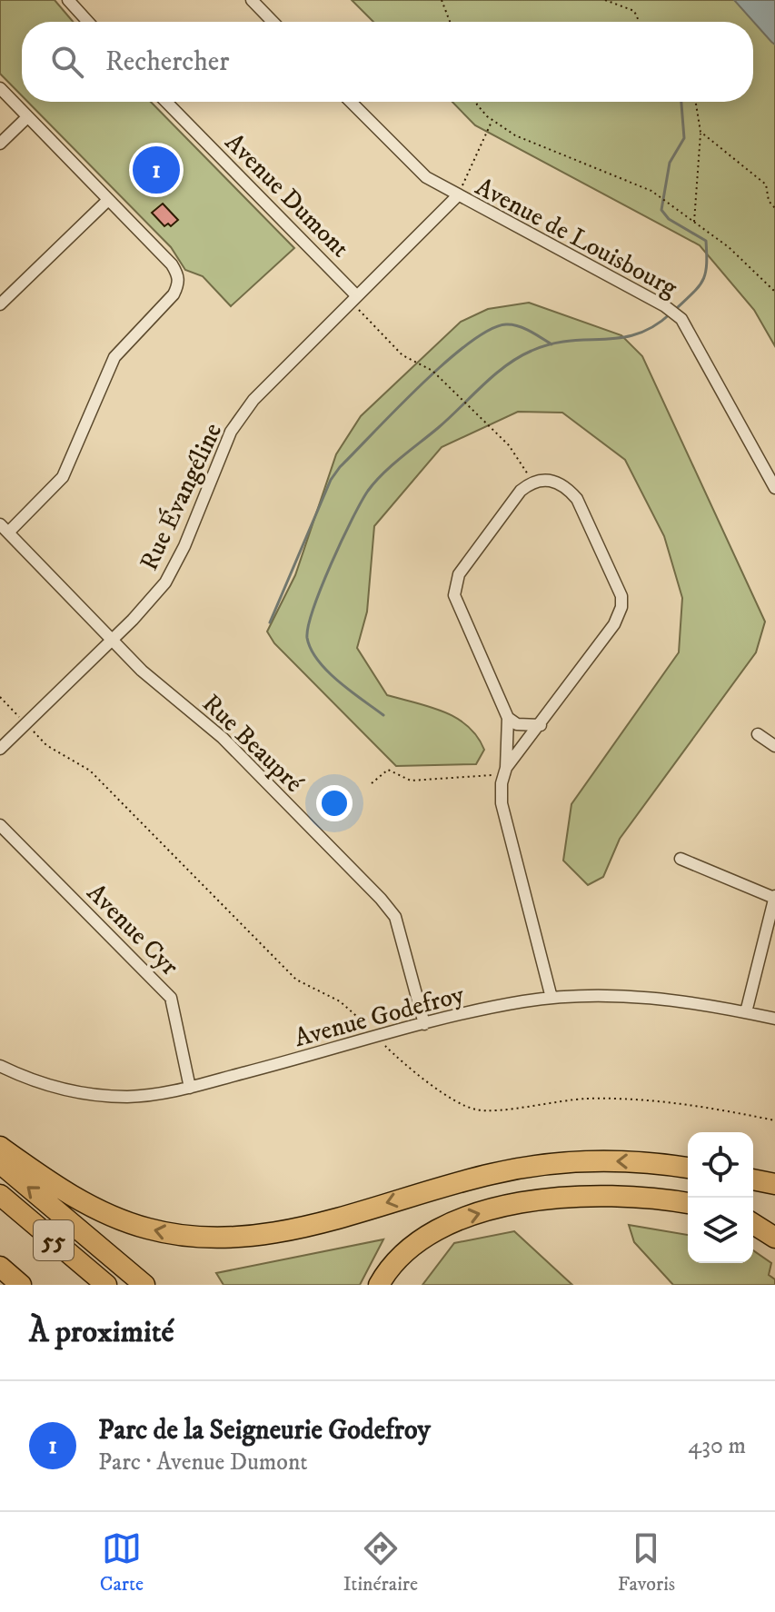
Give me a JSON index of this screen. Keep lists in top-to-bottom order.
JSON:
{
  "streets": {
    "highway": ["55"],
    "street": [
      "Avenue Dumont",
      "Avenue de Louisbourg",
      "Rue Évangéline",
      "Rue Beaupré",
      "Avenue Cyr",
      "Avenue Godefroy"
    ]
  },
  "crossings": [
    ["Avenue Dumont", "Rue Évangéline"],
    ["Avenue de Louisbourg", "Rue Évangéline"],
    ["Rue Évangéline", "Rue Beaupré"],
    ["Rue Beaupré", "Avenue Godefroy"],
    ["Avenue Cyr", "Avenue Godefroy"]
  ],
  "page": {
    "search": "Rechercher",
    "pins": "1",
    "heading": "À proximité",
    "list": [
      {
        "mark": "1",
        "name": "Parc de la Seigneurie Godefroy",
        "note": "Parc · Avenue Dumont",
        "value": "430 m"
      }
    ],
    "nav": ["Carte", "Itinéraire", "Favoris"]
  }
}
